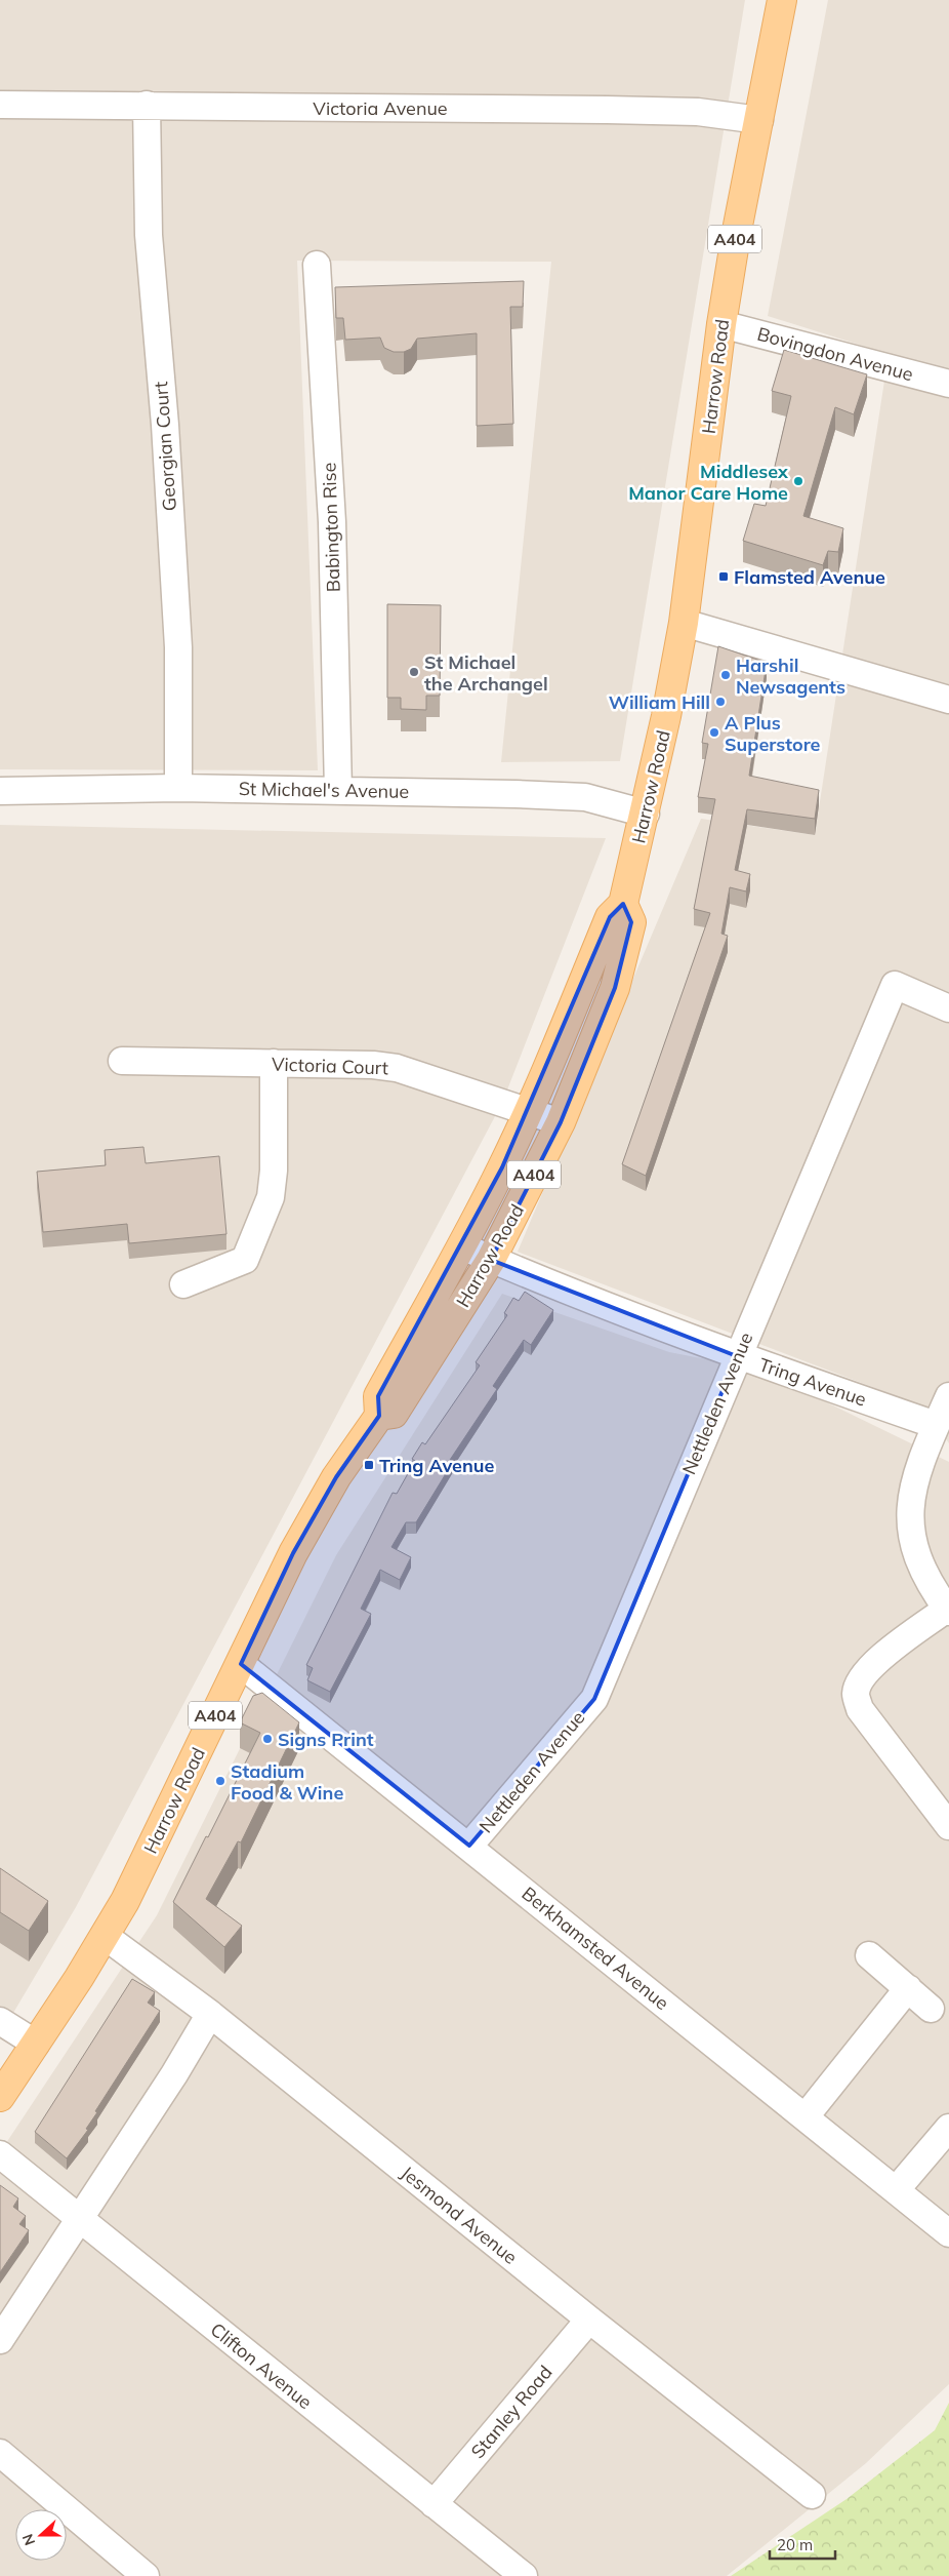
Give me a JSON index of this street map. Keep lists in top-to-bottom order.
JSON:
{
  "streets": {
    "main road": ["A404", "Harrow Road"],
    "street": [
      "Victoria Avenue",
      "Bovingdon Avenue",
      "Georgian Court",
      "Babington Rise",
      "St Michael's Avenue",
      "Victoria Court",
      "Tring Avenue",
      "Nettleden Avenue",
      "Berkhamsted Avenue",
      "Jesmond Avenue",
      "Clifton Avenue",
      "Stanley Road"
    ]
  },
  "crossings": [
    ["Victoria Avenue", "Harrow Road"],
    ["Victoria Avenue", "Georgian Court"],
    ["Bovingdon Avenue", "Harrow Road"],
    ["Harrow Road", "St Michael's Avenue"],
    ["Harrow Road", "Victoria Court"],
    ["Harrow Road", "Tring Avenue"],
    ["Harrow Road", "Berkhamsted Avenue"],
    ["Harrow Road", "Jesmond Avenue"],
    ["Georgian Court", "St Michael's Avenue"],
    ["Babington Rise", "St Michael's Avenue"],
    ["Tring Avenue", "Nettleden Avenue"],
    ["Nettleden Avenue", "Berkhamsted Avenue"],
    ["Jesmond Avenue", "Stanley Road"],
    ["Clifton Avenue", "Stanley Road"]
  ],
  "places": {
    "other": [
      "Middlesex Manor Care Home",
      "St Michael the Archangel",
      "Harshil Newsagents",
      "William Hill",
      "A Plus Superstore",
      "Signs Print",
      "Stadium Food & Wine"
    ],
    "transit": ["Flamsted Avenue", "Tring Avenue"]
  },
  "scale_bar": "20 m",
  "north": "left"
}
